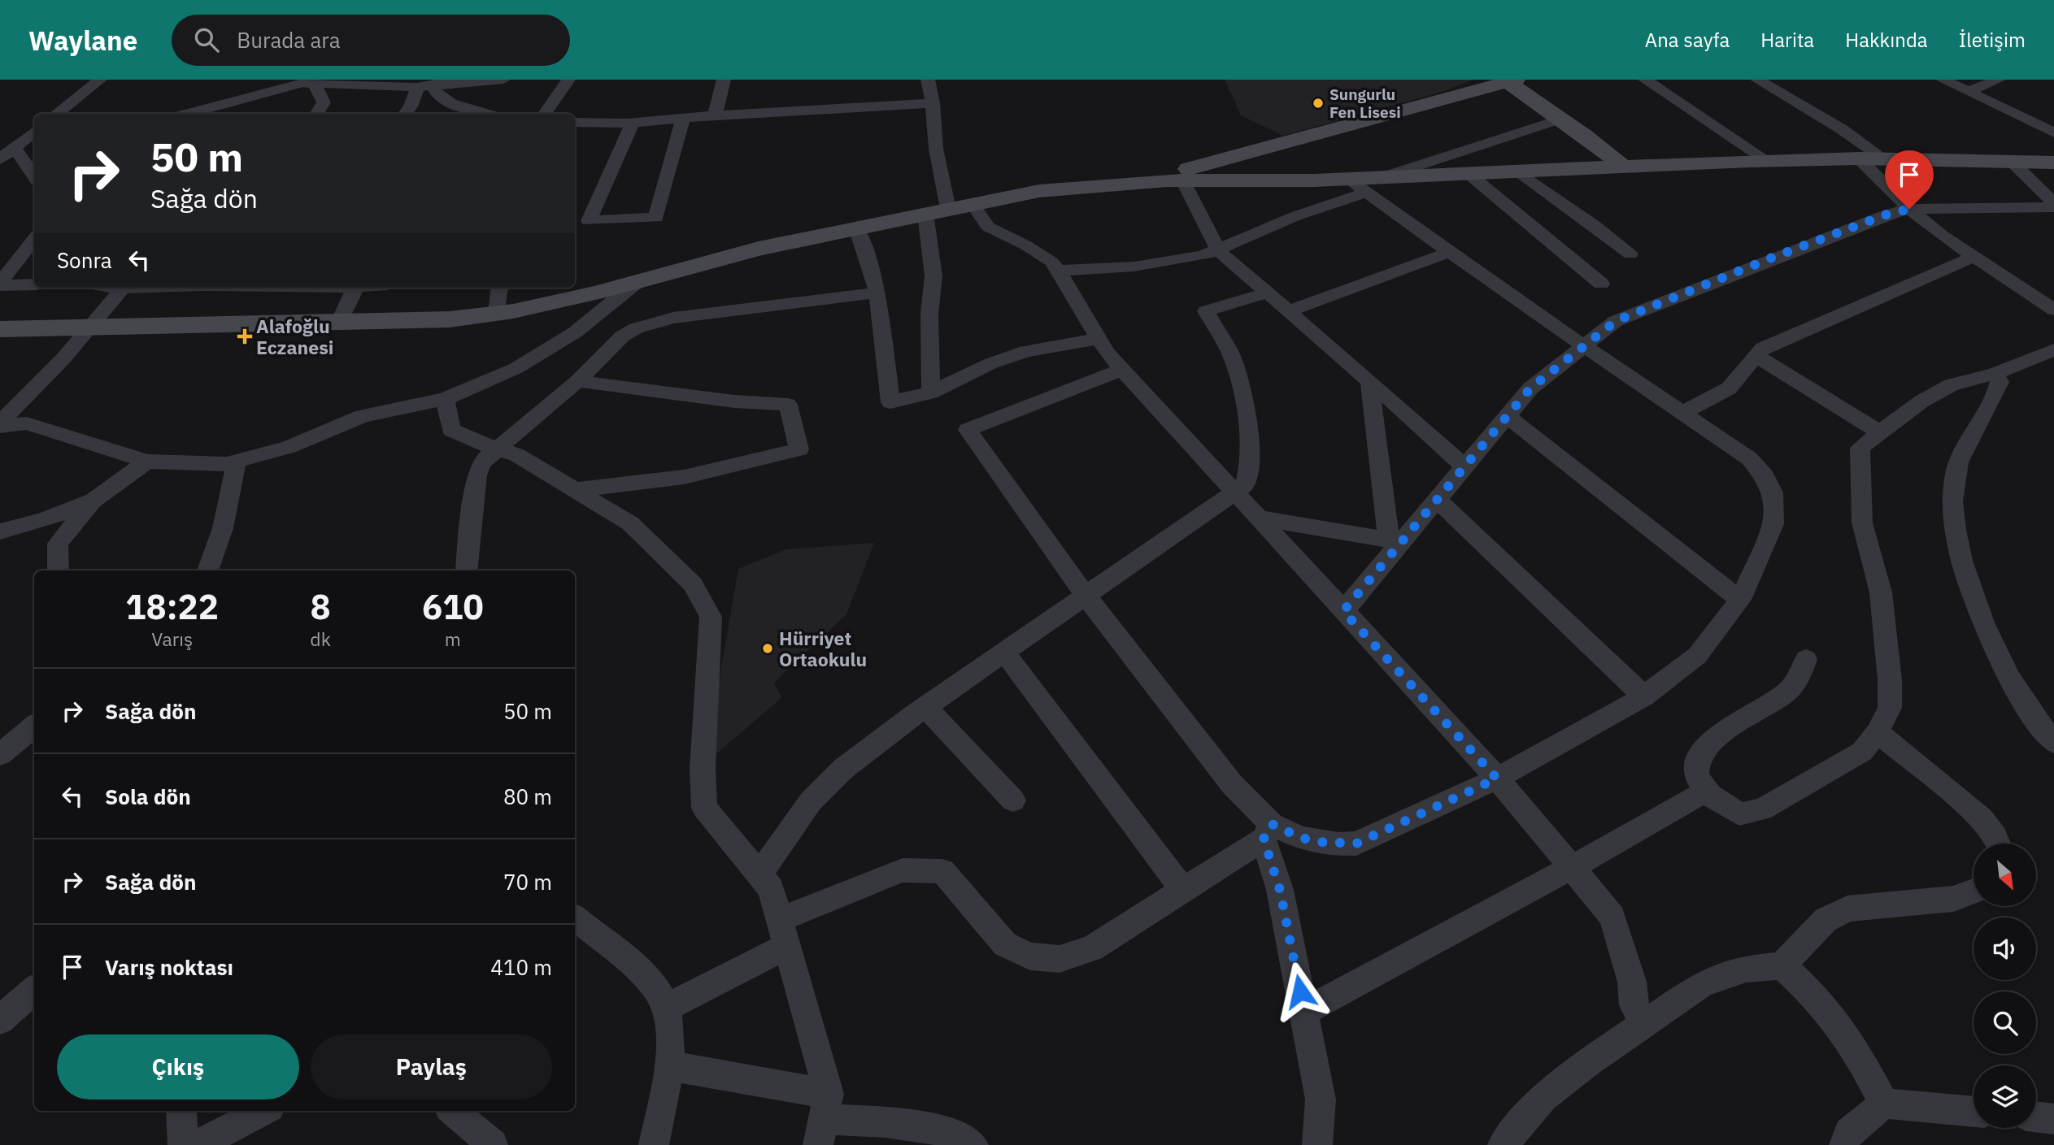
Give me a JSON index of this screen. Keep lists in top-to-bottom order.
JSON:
{
  "places": {
    "other": ["Sungurlu Fen Lisesi", "Hürriyet Ortaokulu"],
    "health": ["Alafoğlu Eczanesi"]
  },
  "north": "bottom right",
  "page": {
    "header": "Waylane",
    "search": "Burada ara",
    "nav": [
      "Ana sayfa",
      "Harita",
      "Hakkında",
      "İletişim"
    ],
    "turn": ["50 m", "Sağa dön"],
    "then": "Sonra",
    "eta": [
      "18:22",
      "Varış",
      "8",
      "dk",
      "610",
      "m"
    ],
    "list": [
      {
        "name": "Sağa dön",
        "value": "50 m"
      },
      {
        "name": "Sola dön",
        "value": "80 m"
      },
      {
        "name": "Sağa dön",
        "value": "70 m"
      },
      {
        "name": "Varış noktası",
        "value": "410 m"
      }
    ],
    "buttons": ["Çıkış", "Paylaş"]
  }
}
